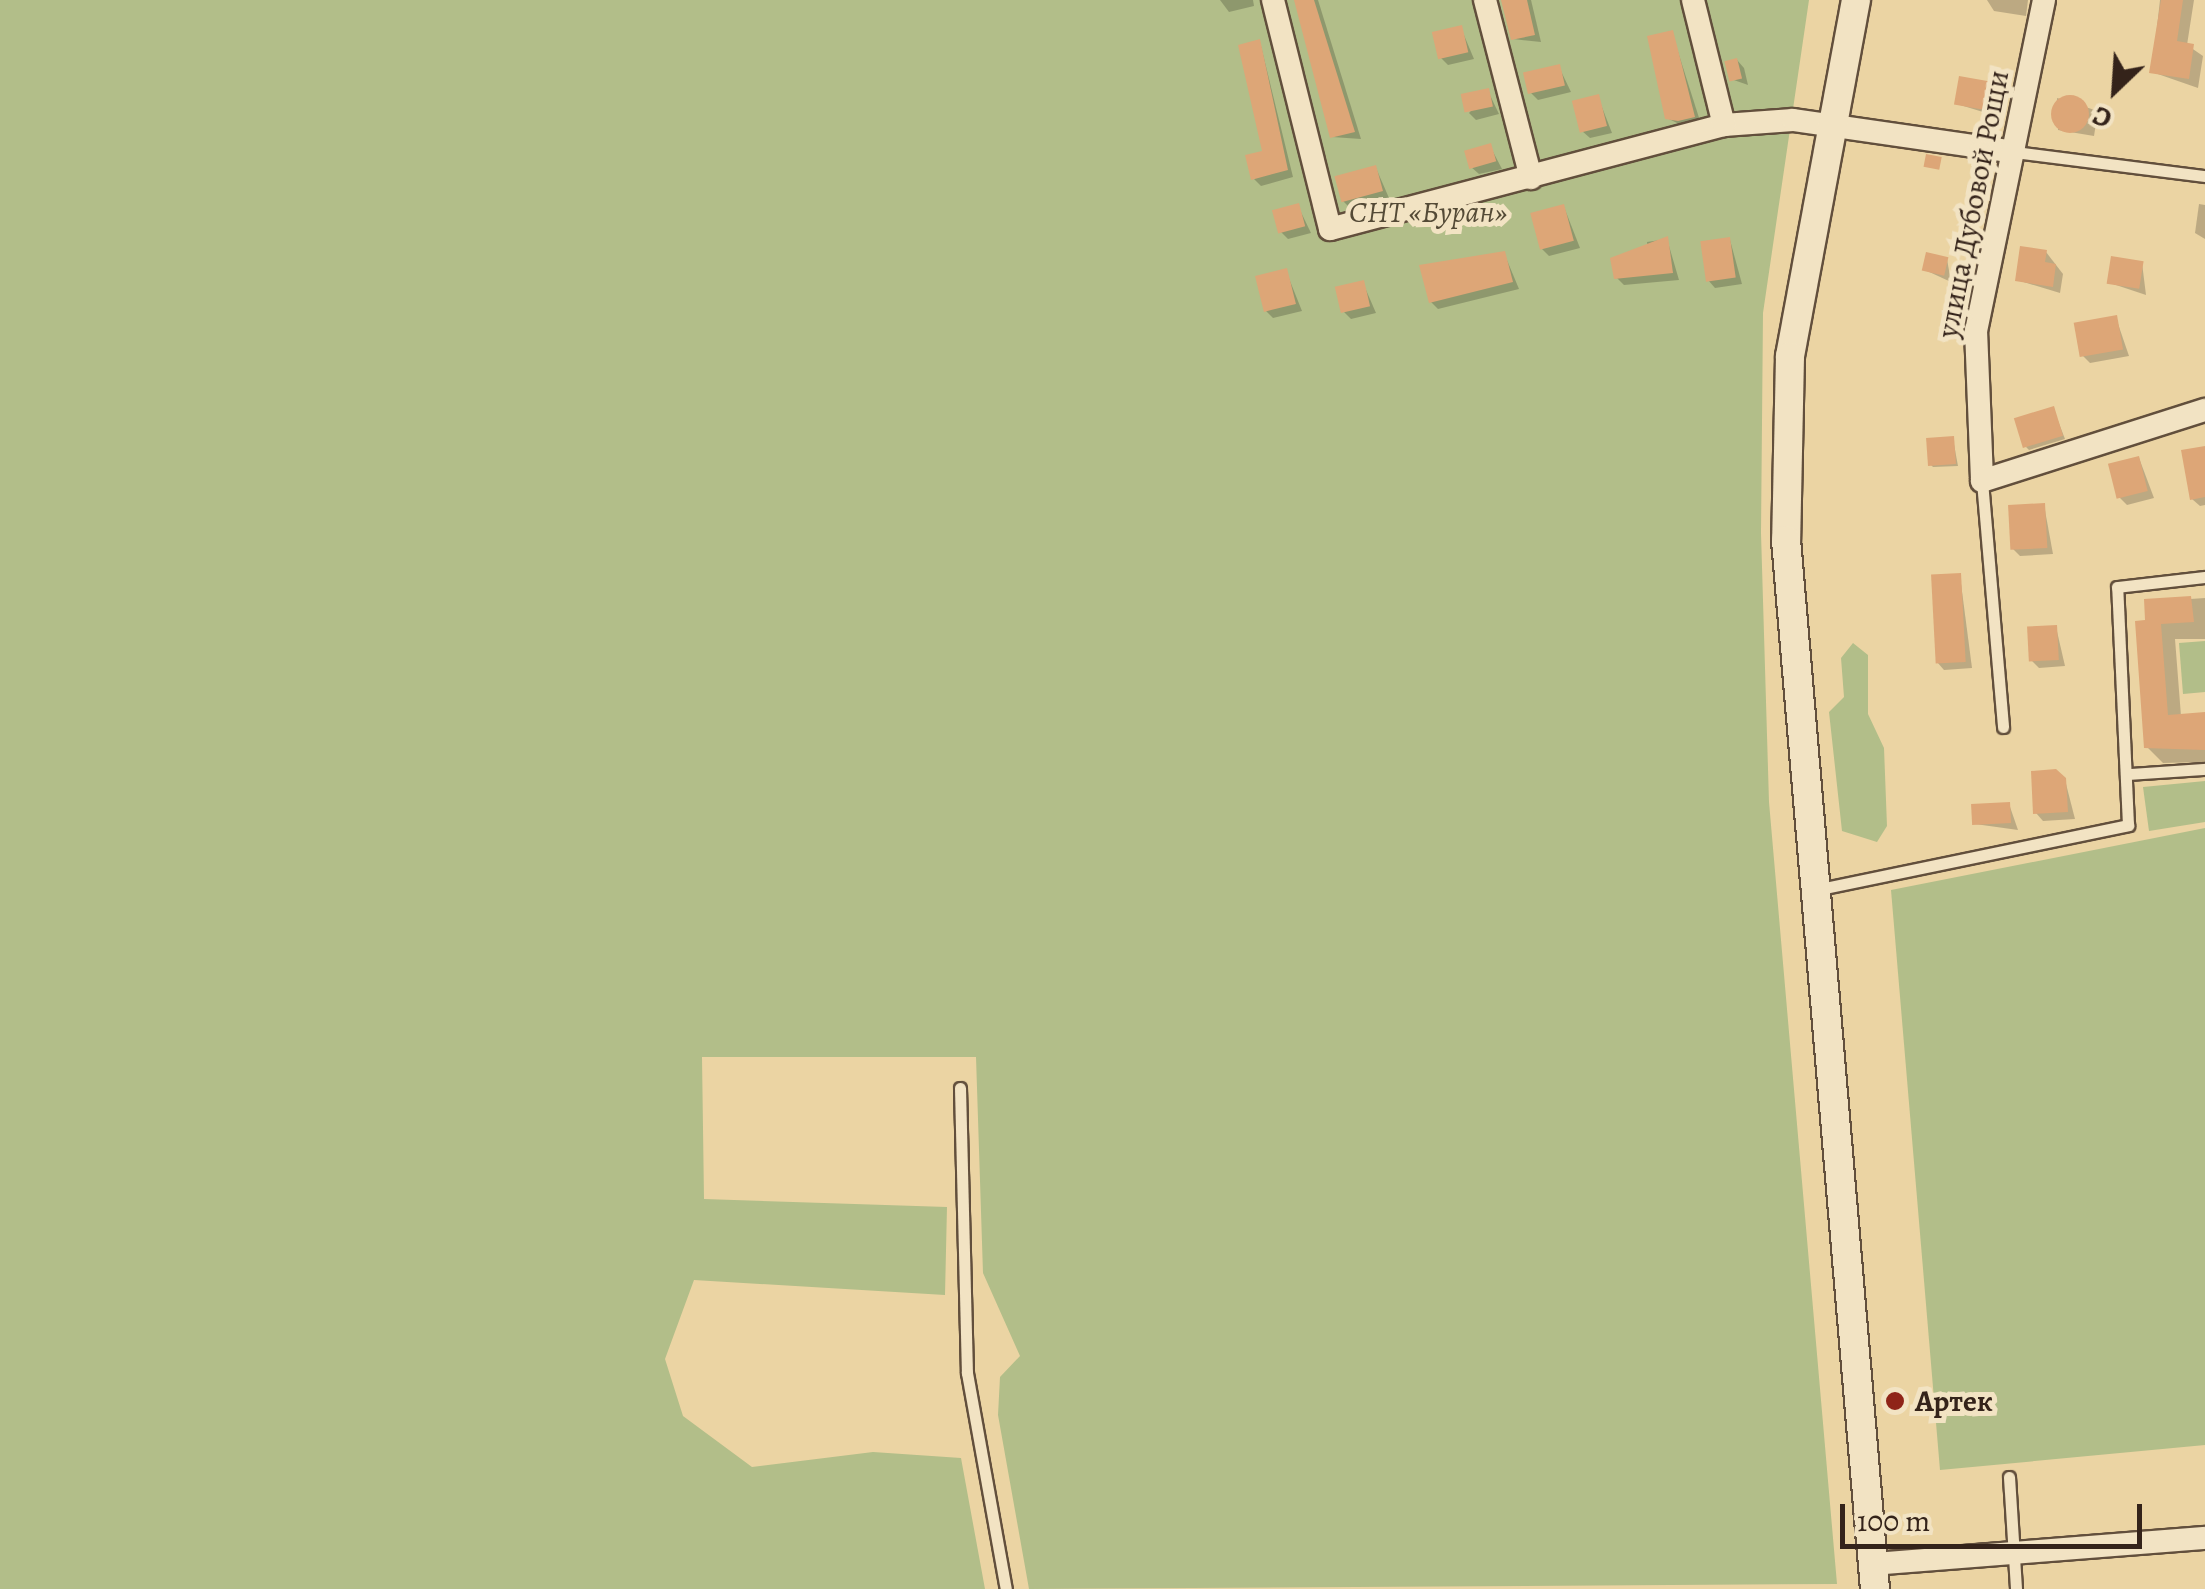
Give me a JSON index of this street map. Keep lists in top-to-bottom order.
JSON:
{
  "streets": {
    "street": ["улица Дубовой Рощи"]
  },
  "parks": ["СНТ «Буран»"],
  "places": ["Артек"],
  "scale_bar": "100 m",
  "north": "bottom left"
}
